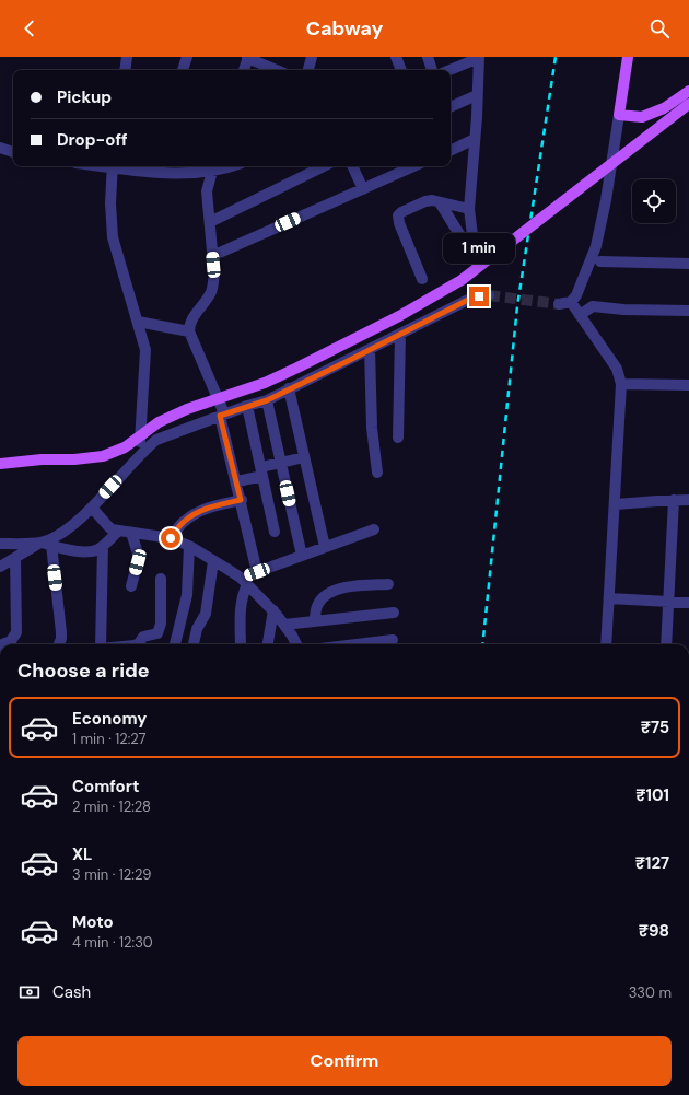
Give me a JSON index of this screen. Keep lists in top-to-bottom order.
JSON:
{
  "page": {
    "header": "Cabway",
    "banner": ["Pickup", "Drop-off"],
    "bubble": "1 min",
    "heading": "Choose a ride",
    "list": [
      {
        "name": "Economy",
        "note": "1 min · 12:27",
        "value": "₹75"
      },
      {
        "name": "Comfort",
        "note": "2 min · 12:28",
        "value": "₹101"
      },
      {
        "name": "XL",
        "note": "3 min · 12:29",
        "value": "₹127"
      },
      {
        "name": "Moto",
        "note": "4 min · 12:30",
        "value": "₹98"
      }
    ],
    "pay": ["Cash", "330 m"],
    "buttons": "Confirm"
  }
}
